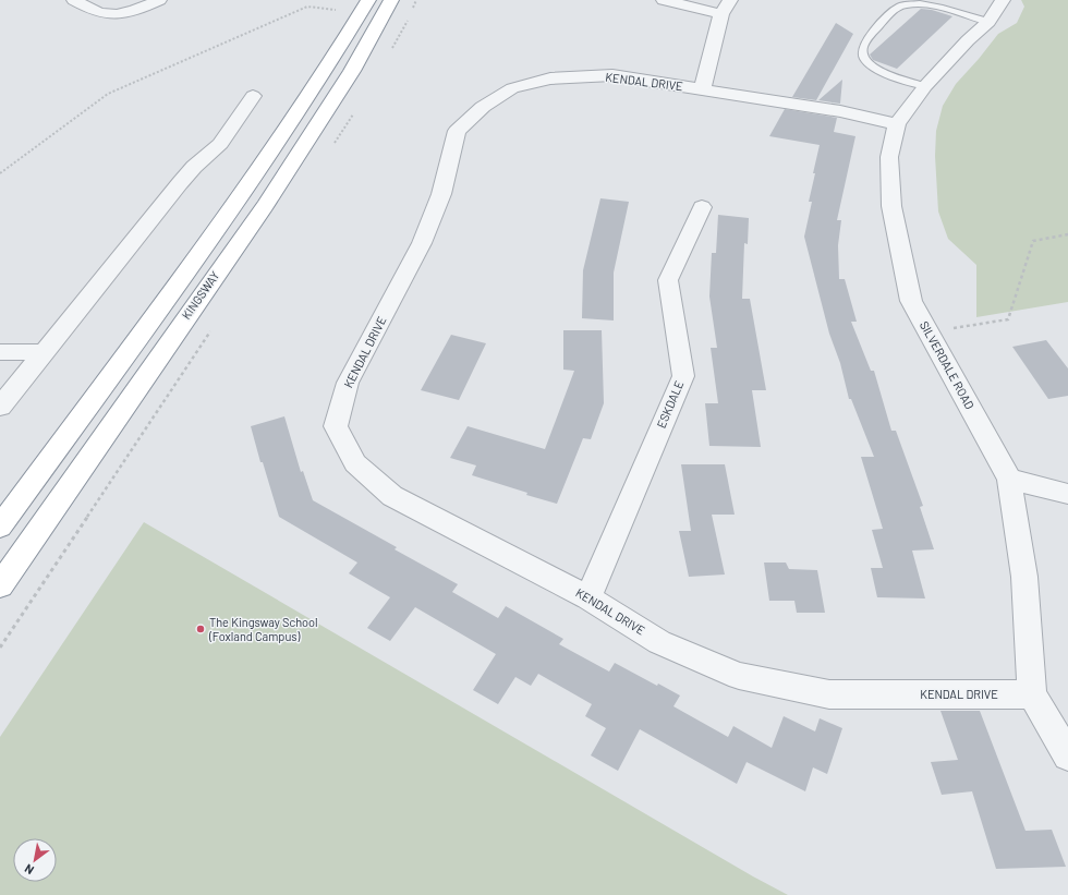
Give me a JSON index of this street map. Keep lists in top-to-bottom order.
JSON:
{
  "streets": {
    "highway": ["KINGSWAY"],
    "street": ["KENDAL DRIVE", "SILVERDALE ROAD", "ESKDALE"]
  },
  "crossings": [
    ["KENDAL DRIVE", "SILVERDALE ROAD"],
    ["KENDAL DRIVE", "ESKDALE"]
  ],
  "places": ["The Kingsway School (Foxland Campus)"],
  "north": "bottom left"
}
